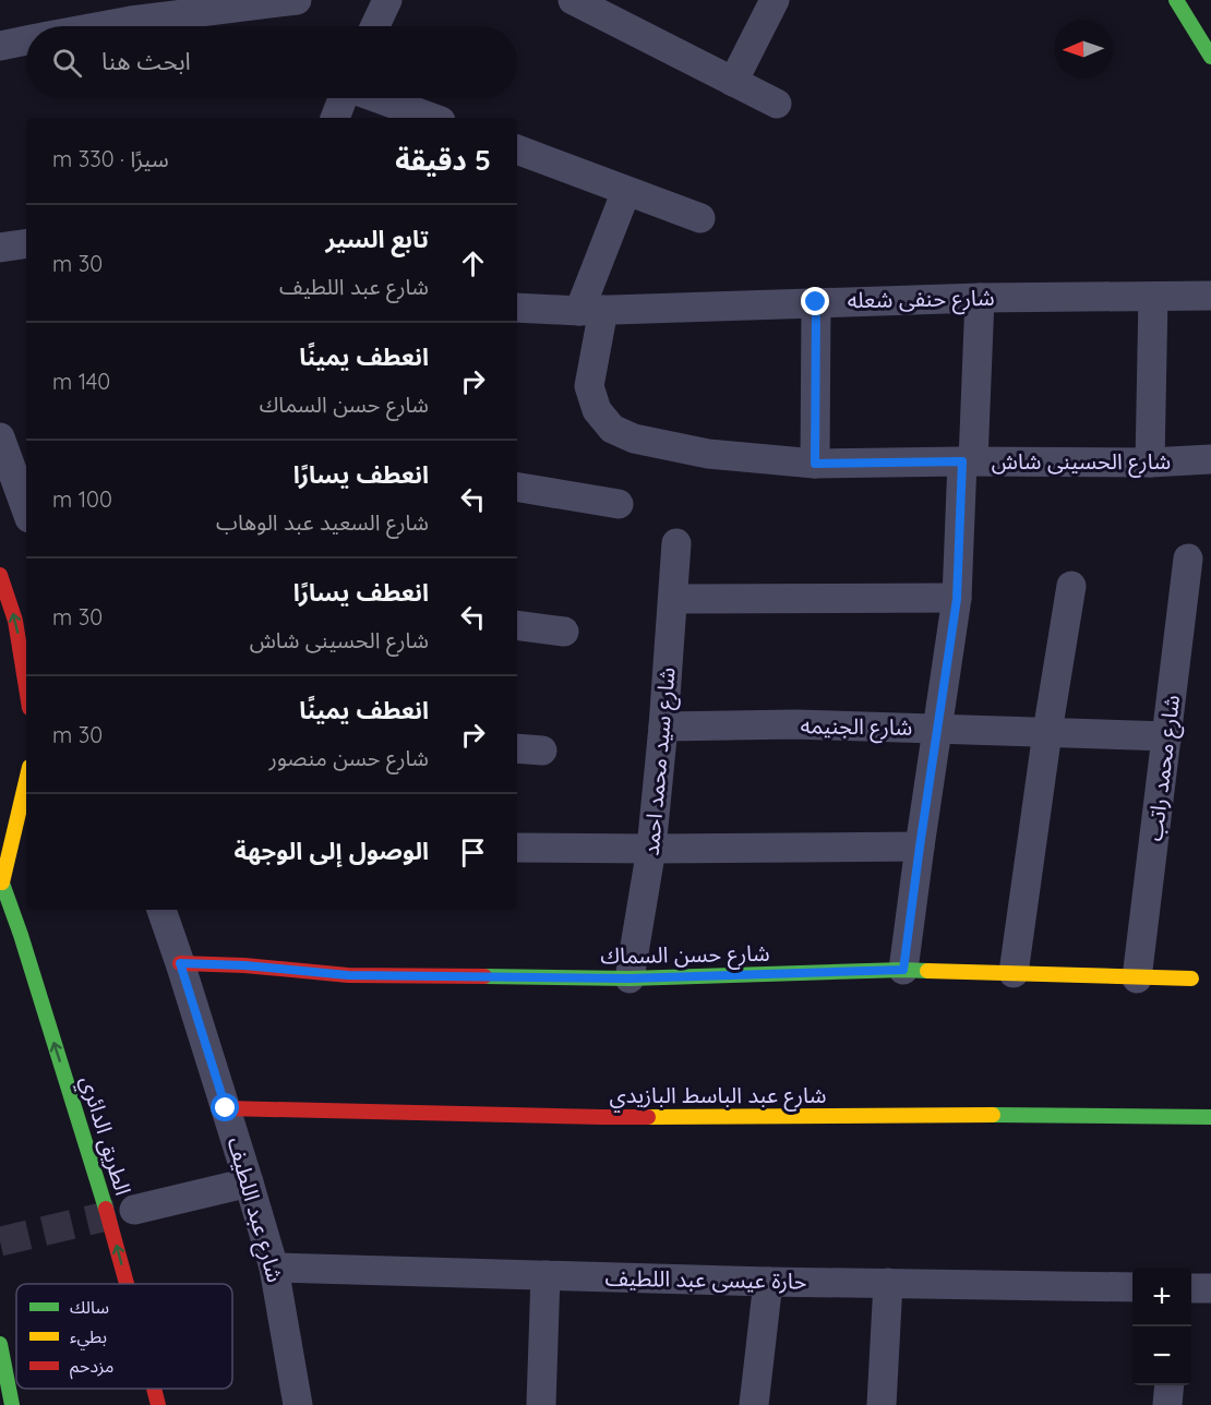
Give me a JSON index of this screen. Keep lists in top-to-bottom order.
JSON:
{
  "streets": {
    "main road": ["شارع حسن السماك", "شارع عبد الباسط البازيدي", "الطريق الدائري"],
    "street": [
      "شارع حنفى شعله",
      "شارع الحسينى شاش",
      "شارع الجنيمه",
      "شارع سيد محمد احمد",
      "شارع محمد راتب",
      "شارع عبد اللطيف",
      "حارة عيسى عبد اللطيف"
    ]
  },
  "crossings": [
    ["شارع حنفى شعله", "شارع الحسينى شاش"],
    ["شارع الجنيمه", "شارع سيد محمد احمد"],
    ["شارع الجنيمه", "شارع محمد راتب"],
    ["شارع سيد محمد احمد", "شارع حسن السماك"],
    ["شارع محمد راتب", "شارع حسن السماك"],
    ["شارع حسن السماك", "شارع عبد اللطيف"],
    ["شارع عبد الباسط البازيدي", "شارع عبد اللطيف"],
    ["شارع عبد اللطيف", "حارة عيسى عبد اللطيف"]
  ],
  "one_way": ["الطريق الدائري"],
  "legend": ["سالك", "بطيء", "مزدحم"],
  "north": "left",
  "page": {
    "search": "ابحث هنا",
    "heading": ["5 دقيقة", "سيرًا · 330 m"],
    "list": [
      ["تابع السير", "شارع عبد اللطيف", "30 m"],
      ["انعطف يمينًا", "شارع حسن السماك", "140 m"],
      ["انعطف يسارًا", "شارع السعيد عبد الوهاب", "100 m"],
      ["انعطف يسارًا", "شارع الحسينى شاش", "30 m"],
      ["انعطف يمينًا", "شارع حسن منصور", "30 m"],
      "الوصول إلى الوجهة"
    ],
    "map_buttons": ["+", "−"]
  }
}
